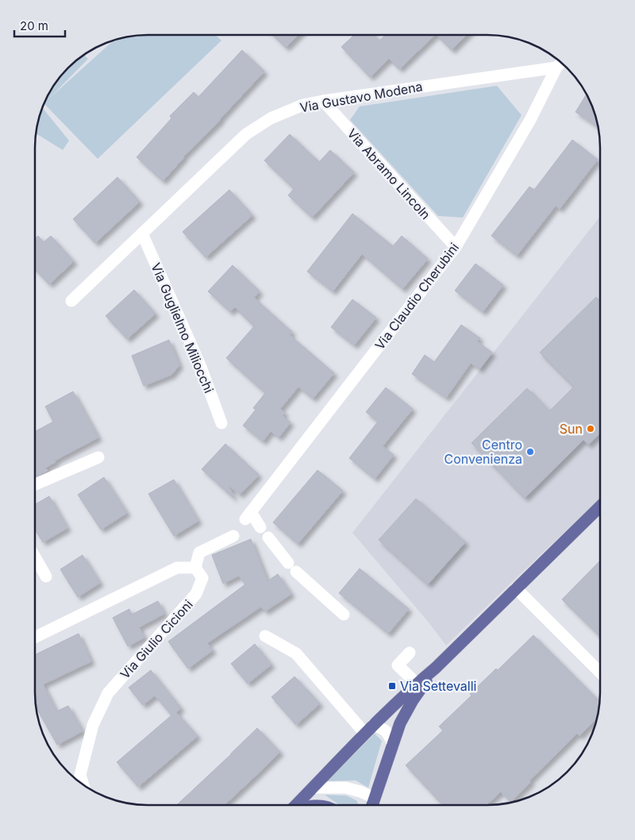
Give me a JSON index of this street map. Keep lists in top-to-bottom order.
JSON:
{
  "streets": {
    "street": [
      "Via Gustavo Modena",
      "Via Abramo Lincoln",
      "Via Claudio Cherubini",
      "Via Guglielmo Miliocchi",
      "Via Giulio Cicioni"
    ]
  },
  "crossings": [
    ["Via Gustavo Modena", "Via Abramo Lincoln"],
    ["Via Gustavo Modena", "Via Claudio Cherubini"],
    ["Via Gustavo Modena", "Via Guglielmo Miliocchi"],
    ["Via Abramo Lincoln", "Via Claudio Cherubini"]
  ],
  "places": {
    "other": ["Sun", "Centro Convenienza"],
    "transit": ["Via Settevalli"]
  },
  "scale_bar": "20 m"
}
